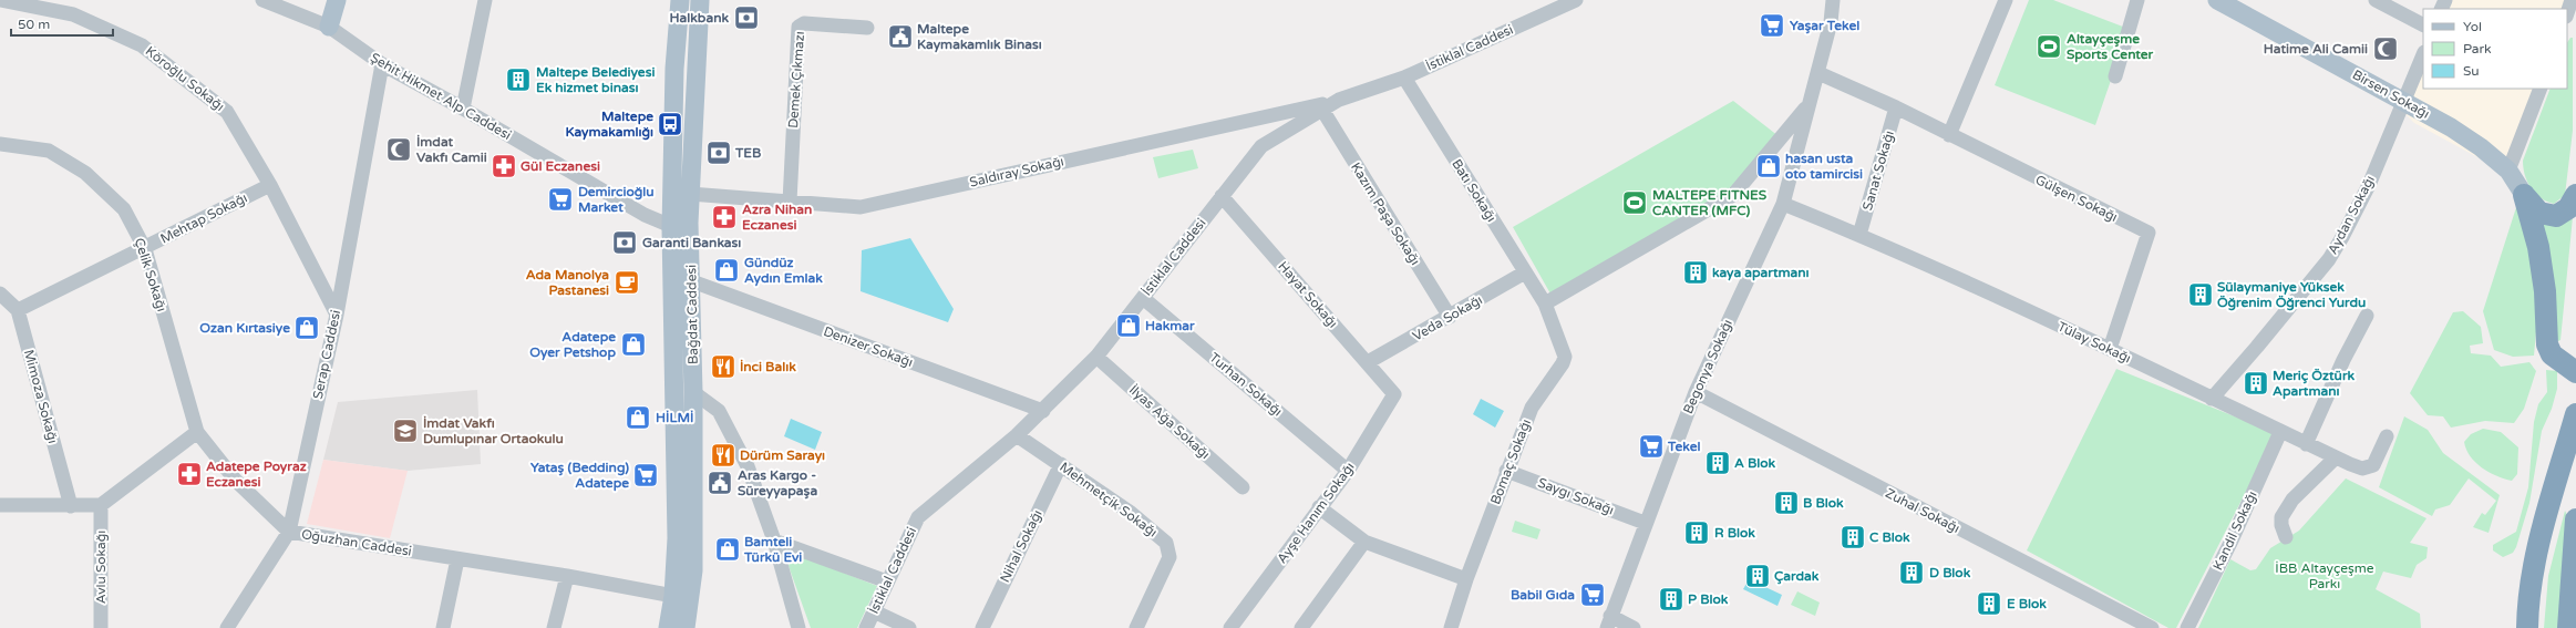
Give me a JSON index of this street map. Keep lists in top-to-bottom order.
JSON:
{
  "streets": {
    "main road": ["Birsen Sokağı", "Bağdat Caddesi"],
    "street": [
      "İstiklal Caddesi",
      "Köroğlu Sokağı",
      "Demek Çıkmazı",
      "Şehit Hikmet Alp Caddesi",
      "Sanat Sokağı",
      "Saldıray Sokağı",
      "Batı Sokağı",
      "Gülşen Sokağı",
      "Kazım Paşa Sokağı",
      "Aydan Sokağı",
      "Mehtap Sokağı",
      "Çelik Sokağı",
      "Hayat Sokağı",
      "Veda Sokağı",
      "Tülay Sokağı",
      "Denizer Sokağı",
      "Serap Caddesi",
      "Begonya Sokağı",
      "Turhan Sokağı",
      "Mimoza Sokağı",
      "İlyas Ağa Sokağı",
      "Bomaç Sokağı",
      "Saygı Sokağı",
      "Mehmetçik Sokağı",
      "Zuhal Sokağı",
      "Ayşe Hanım Sokağı",
      "Kandil Sokağı",
      "Oğuzhan Caddesi",
      "Nihal Sokağı",
      "Avlu Sokağı"
    ]
  },
  "crossings": [
    ["İstiklal Caddesi", "Saldıray Sokağı"],
    ["İstiklal Caddesi", "Batı Sokağı"],
    ["İstiklal Caddesi", "Kazım Paşa Sokağı"],
    ["İstiklal Caddesi", "Hayat Sokağı"],
    ["İstiklal Caddesi", "Denizer Sokağı"],
    ["İstiklal Caddesi", "Turhan Sokağı"],
    ["İstiklal Caddesi", "İlyas Ağa Sokağı"],
    ["İstiklal Caddesi", "Mehmetçik Sokağı"],
    ["Köroğlu Sokağı", "Mehtap Sokağı"],
    ["Köroğlu Sokağı", "Serap Caddesi"],
    ["Demek Çıkmazı", "Saldıray Sokağı"],
    ["Birsen Sokağı", "Aydan Sokağı"],
    ["Şehit Hikmet Alp Caddesi", "Bağdat Caddesi"],
    ["Şehit Hikmet Alp Caddesi", "Serap Caddesi"],
    ["Sanat Sokağı", "Gülşen Sokağı"],
    ["Sanat Sokağı", "Tülay Sokağı"],
    ["Saldıray Sokağı", "Bağdat Caddesi"],
    ["Batı Sokağı", "Veda Sokağı"],
    ["Batı Sokağı", "Begonya Sokağı"],
    ["Batı Sokağı", "Bomaç Sokağı"],
    ["Gülşen Sokağı", "Tülay Sokağı"],
    ["Gülşen Sokağı", "Begonya Sokağı"],
    ["Kazım Paşa Sokağı", "Veda Sokağı"],
    ["Aydan Sokağı", "Tülay Sokağı"],
    ["Mehtap Sokağı", "Çelik Sokağı"],
    ["Mehtap Sokağı", "Mimoza Sokağı"],
    ["Çelik Sokağı", "Oğuzhan Caddesi"],
    ["Hayat Sokağı", "Veda Sokağı"],
    ["Hayat Sokağı", "Ayşe Hanım Sokağı"],
    ["Bağdat Caddesi", "Denizer Sokağı"],
    ["Bağdat Caddesi", "Oğuzhan Caddesi"],
    ["Tülay Sokağı", "Begonya Sokağı"],
    ["Tülay Sokağı", "Kandil Sokağı"],
    ["Serap Caddesi", "Oğuzhan Caddesi"],
    ["Begonya Sokağı", "Bomaç Sokağı"],
    ["Begonya Sokağı", "Saygı Sokağı"],
    ["Begonya Sokağı", "Zuhal Sokağı"],
    ["Turhan Sokağı", "Ayşe Hanım Sokağı"],
    ["Bomaç Sokağı", "Saygı Sokağı"],
    ["Mehmetçik Sokağı", "Nihal Sokağı"]
  ],
  "parks": ["İBB Altayçeşme Parkı"],
  "places": {
    "bank": ["Halkbank", "TEB", "Garanti Bankası"],
    "supermarket": [
      "Yaşar Tekel",
      "Demircioğlu Market",
      "Tekel",
      "Yataş (Bedding) Adatepe",
      "Babil Gıda"
    ],
    "public building": ["Maltepe Kaymakamlık Binası", "Aras Kargo - Süreyyapaşa"],
    "sports": ["Altayçeşme Sports Center", "MALTEPE FITNES CANTER (MFC)"],
    "mosque": ["Hatime Ali Camii", "İmdat Vakfı Camii"],
    "building": [
      "Maltepe Belediyesi Ek hizmet binası",
      "kaya apartmanı",
      "Sülaymaniye Yüksek Öğrenim Öğrenci Yurdu",
      "Meriç Öztürk Apartmanı",
      "A Blok",
      "B Blok",
      "R Blok",
      "C Blok",
      "D Blok",
      "Çardak",
      "P Blok",
      "E Blok"
    ],
    "bus stop": ["Maltepe Kaymakamlığı"],
    "pharmacy": ["Gül Eczanesi", "Azra Nihan Eczanesi", "Adatepe Poyraz Eczanesi"],
    "shop": [
      "hasan usta oto tamircisi",
      "Gündüz Aydın Emlak",
      "Hakmar",
      "Ozan Kırtasiye",
      "Adatepe Oyer Petshop",
      "HİLMİ",
      "Bamteli Türkü Evi"
    ],
    "cafe": ["Ada Manolya Pastanesi"],
    "restaurant": ["İnci Balık", "Dürüm Sarayı"],
    "school or university": ["İmdat Vakfı Dumlupınar Ortaokulu"]
  },
  "legend": ["Yol", "Park", "Su"],
  "scale_bar": "50 m"
}
